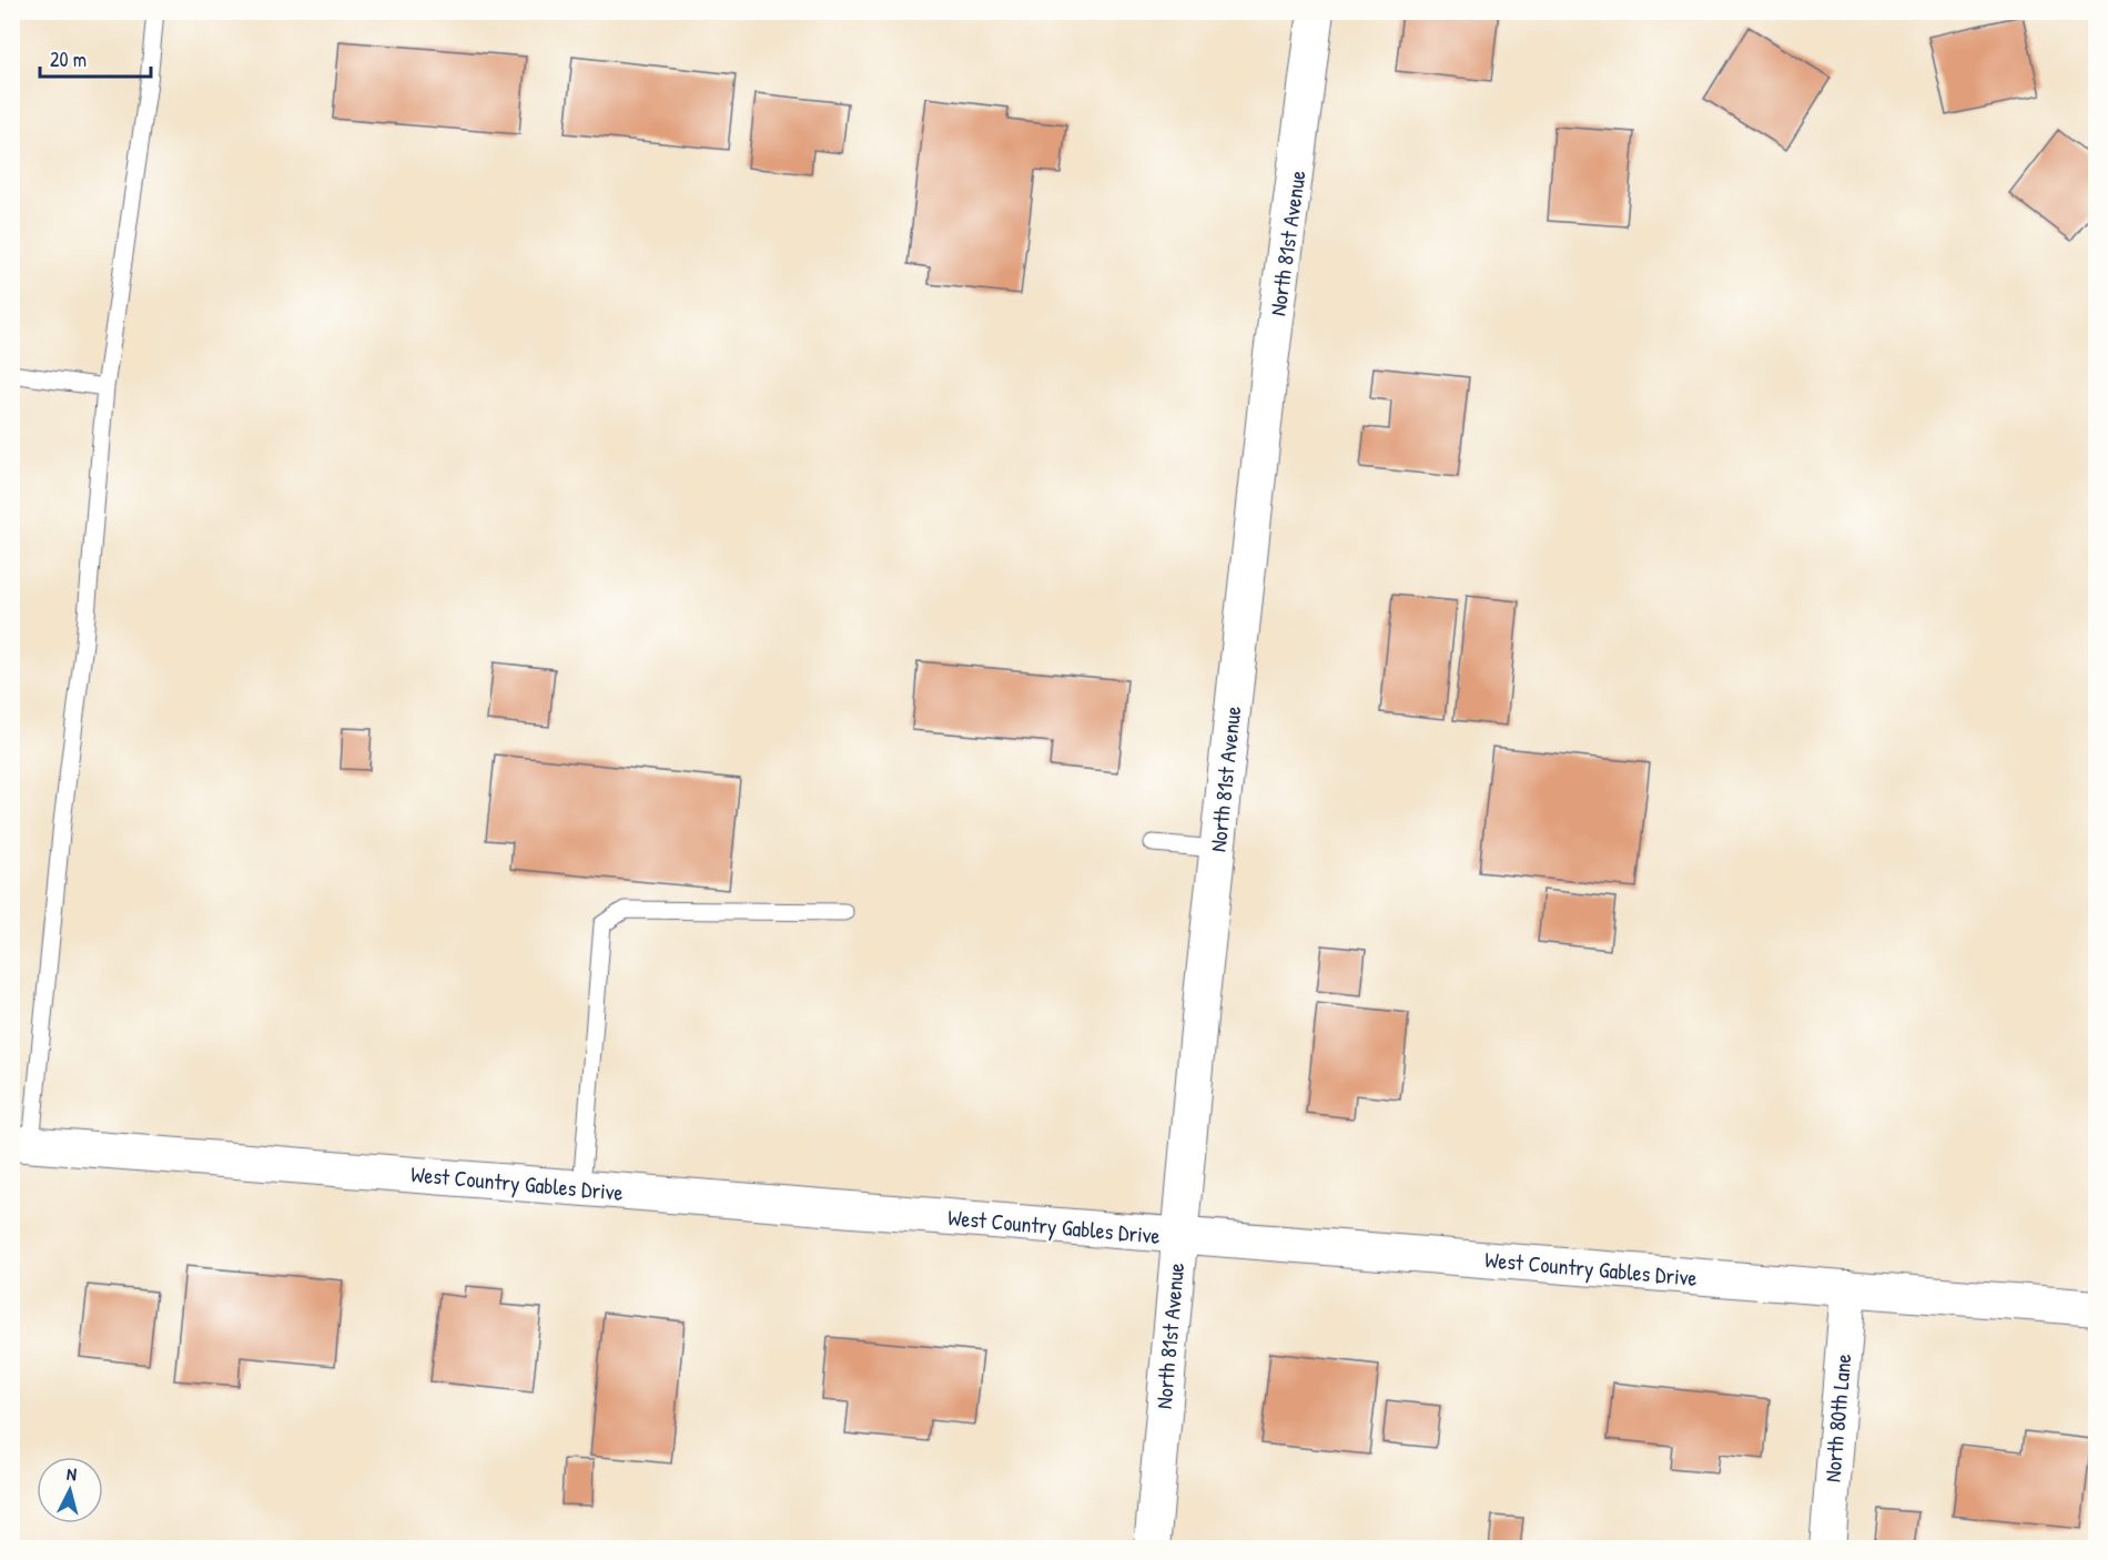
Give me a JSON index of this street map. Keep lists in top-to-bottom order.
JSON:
{
  "streets": {
    "street": ["North 81st Avenue", "West Country Gables Drive", "North 80th Lane"]
  },
  "crossings": [
    ["North 81st Avenue", "West Country Gables Drive"],
    ["West Country Gables Drive", "North 80th Lane"]
  ],
  "scale_bar": "20 m",
  "north": "top"
}
